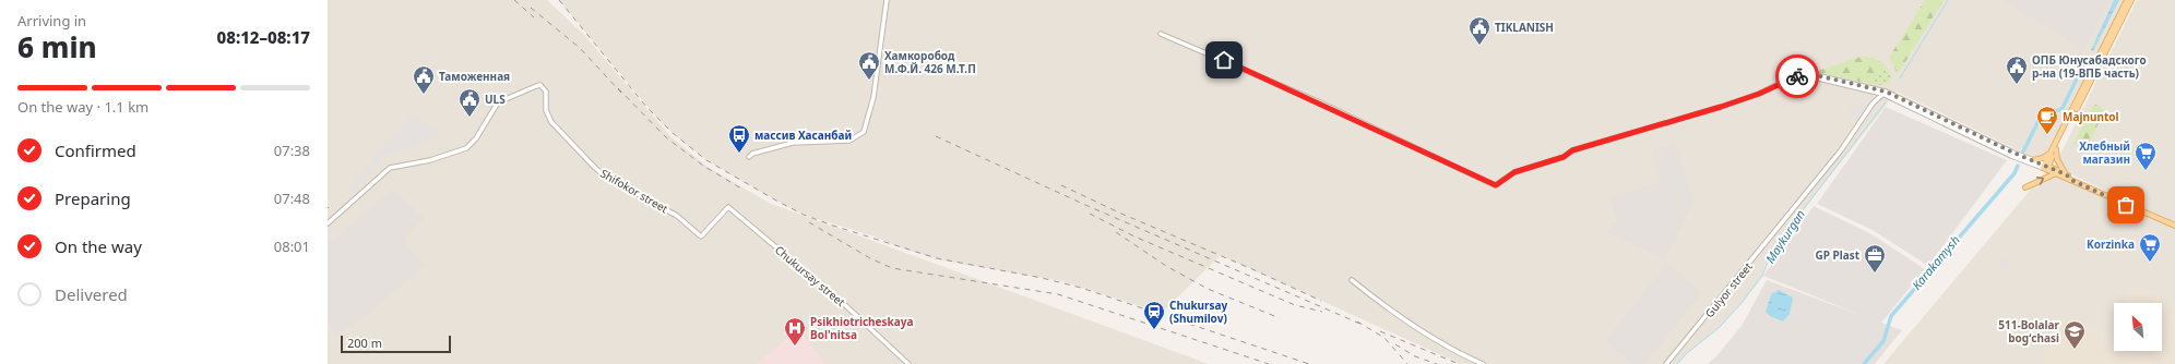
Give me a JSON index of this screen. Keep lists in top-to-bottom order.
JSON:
{
  "streets": {
    "street": ["Shifokor street", "Chukursay street", "Gulyor street"]
  },
  "crossings": [
    ["Shifokor street", "Chukursay street"]
  ],
  "water": ["Maykurgan", "Karakamysh"],
  "places": {
    "public building": [
      "TIKLANISH",
      "Хамкоробод М.Ф.Й. 426 М.Т.П",
      "ОПБ Юнусабадского р-на (19-ВПБ часть)",
      "Таможенная",
      "ULS"
    ],
    "cafe": ["Majnuntol"],
    "bus stop": ["массив Хасанбай"],
    "supermarket": ["Хлебный магазин", "Korzinka"],
    "office": ["GP Plast"],
    "station": ["Chukursay (Shumilov)"],
    "hospital": ["Psikhiotricheskaya Bol'nitsa"],
    "school or university": ["511-Bolalar bogʻchasi"]
  },
  "scale_bar": "200 m",
  "north": "top left",
  "page": {
    "heading": ["6 min", "Arriving in", "08:12–08:17"],
    "bar": "On the way · 1.1 km",
    "list": [
      ["Confirmed", "07:38"],
      ["Preparing", "07:48"],
      ["On the way", "08:01"],
      "Delivered"
    ],
    "scale": "200 m"
  }
}
